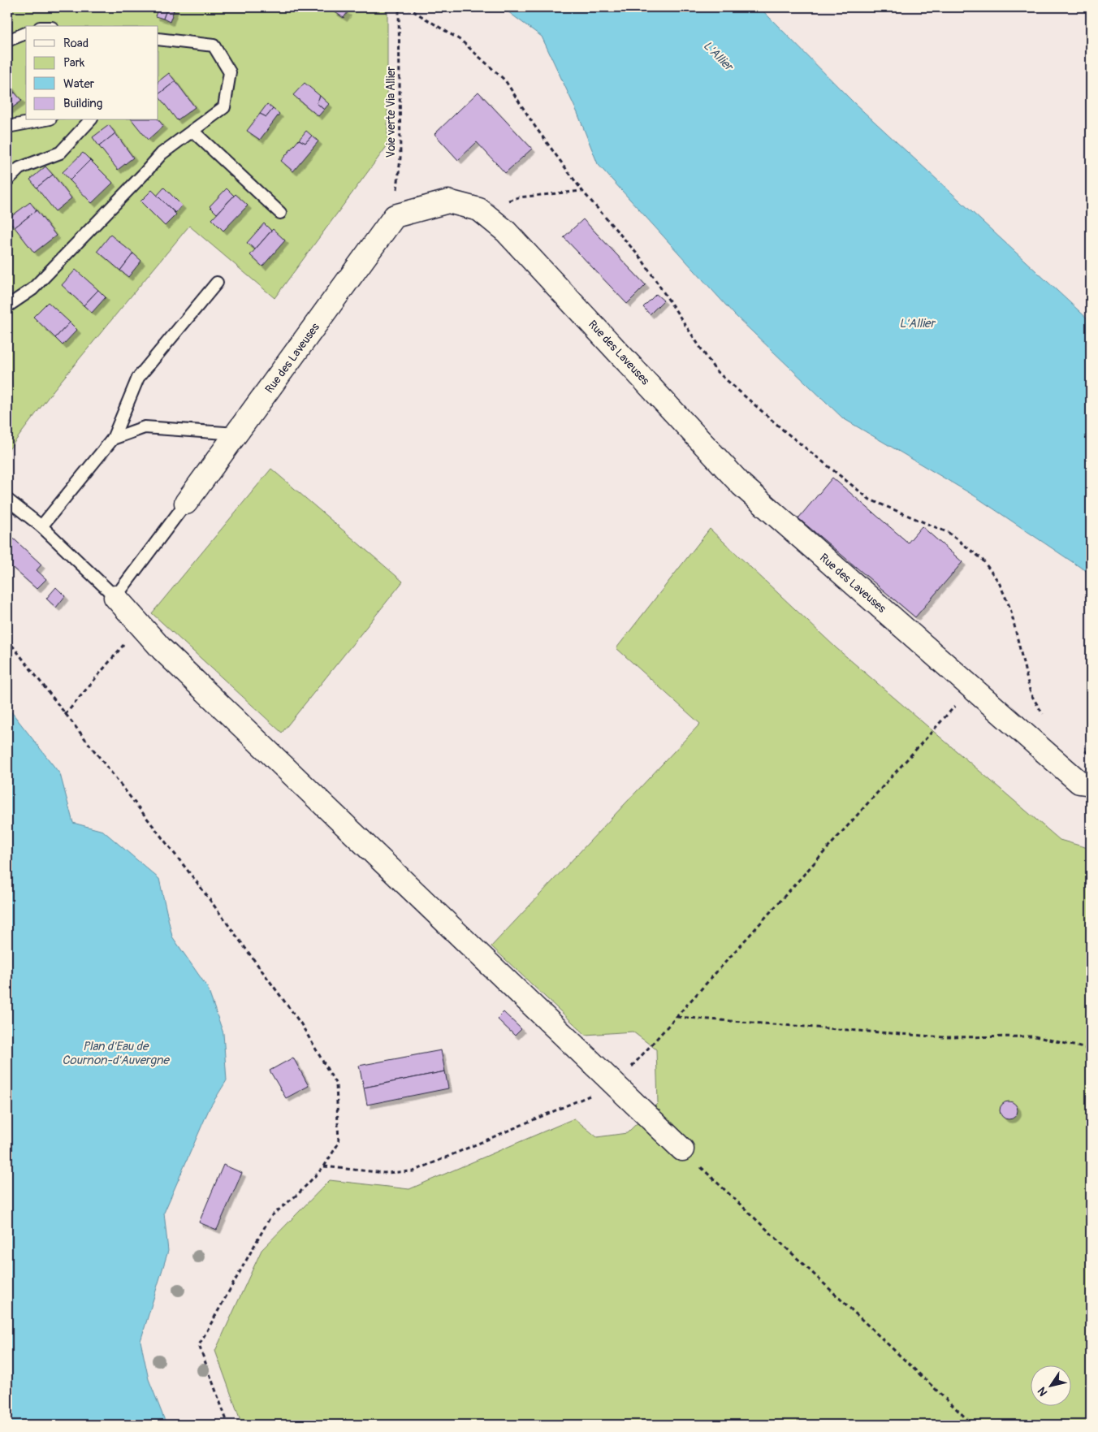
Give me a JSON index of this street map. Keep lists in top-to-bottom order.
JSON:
{
  "streets": {
    "street": ["Rue des Laveuses"],
    "path": ["Voie verte Via Allier"]
  },
  "crossings": [
    ["Voie verte Via Allier", "Rue des Laveuses"]
  ],
  "water": ["L'Allier", "Plan d'Eau de Cournon-d'Auvergne"],
  "legend": [
    "Road",
    "Park",
    "Water",
    "Building"
  ],
  "north": "bottom left"
}
